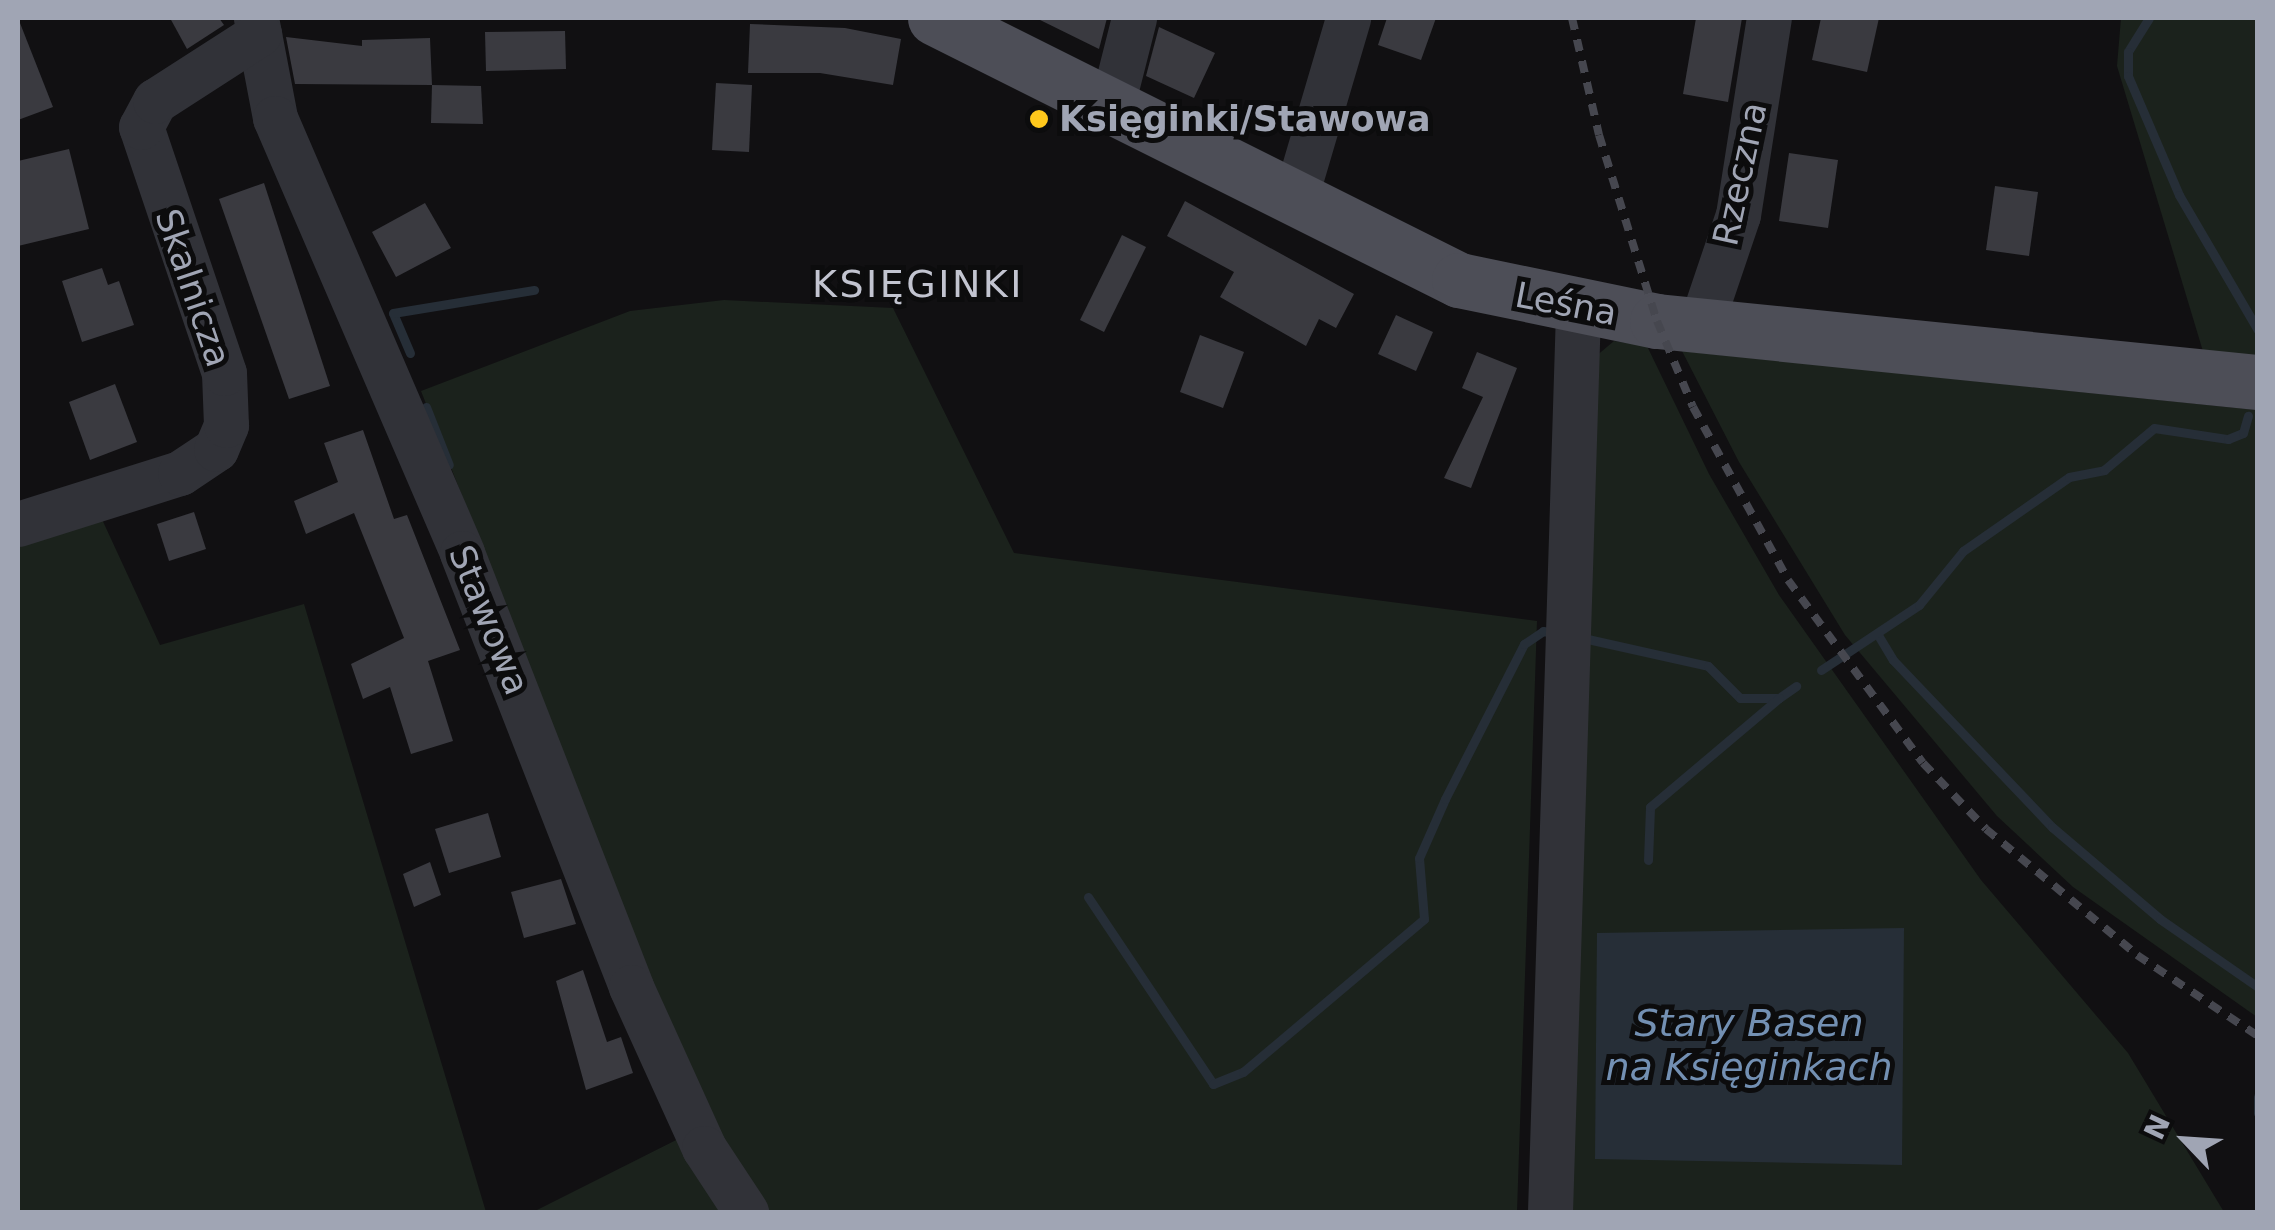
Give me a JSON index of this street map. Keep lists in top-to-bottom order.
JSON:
{
  "streets": {
    "main road": ["Leśna"],
    "street": ["Rzeczna", "Skalnicza", "Stawowa"]
  },
  "crossings": [
    ["Rzeczna", "Leśna"],
    ["Skalnicza", "Stawowa"]
  ],
  "districts": ["KSIĘGINKI"],
  "water": ["Stary Basen na Księginkach"],
  "places": ["Księginki/Stawowa"],
  "north": "top left"
}
